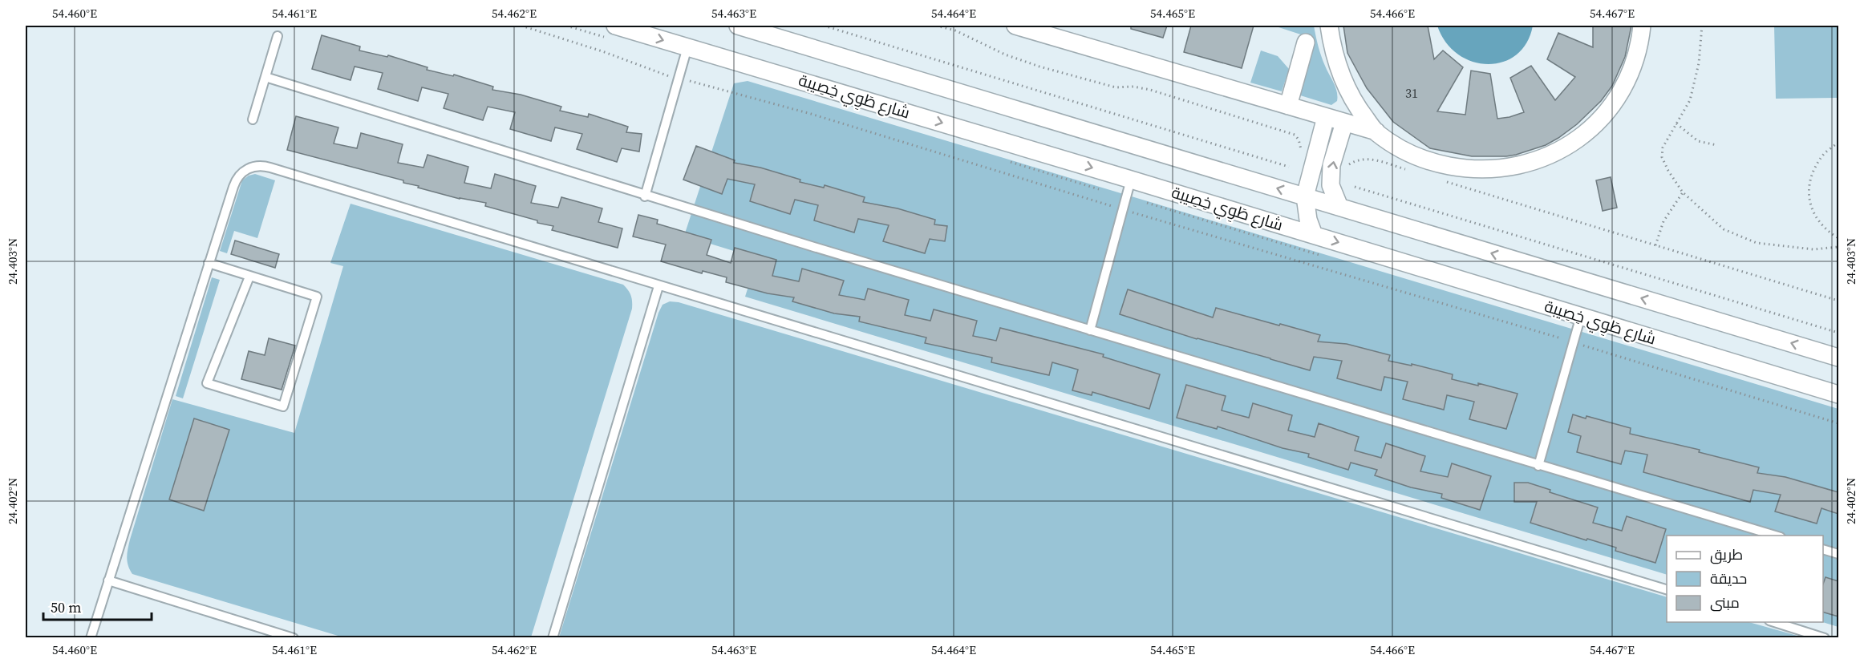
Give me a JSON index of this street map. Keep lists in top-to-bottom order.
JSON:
{
  "streets": {
    "street": ["شارع طَوِي خِصِيبة"]
  },
  "house_numbers": ["31"],
  "legend": ["طريق", "حديقة", "مبنى"],
  "scale_bar": "50 m",
  "coordinates": [
    "54.460°E",
    "54.461°E",
    "54.462°E",
    "54.463°E",
    "54.464°E",
    "54.465°E",
    "54.466°E",
    "54.467°E",
    "24.403°N",
    "24.402°N"
  ]
}
